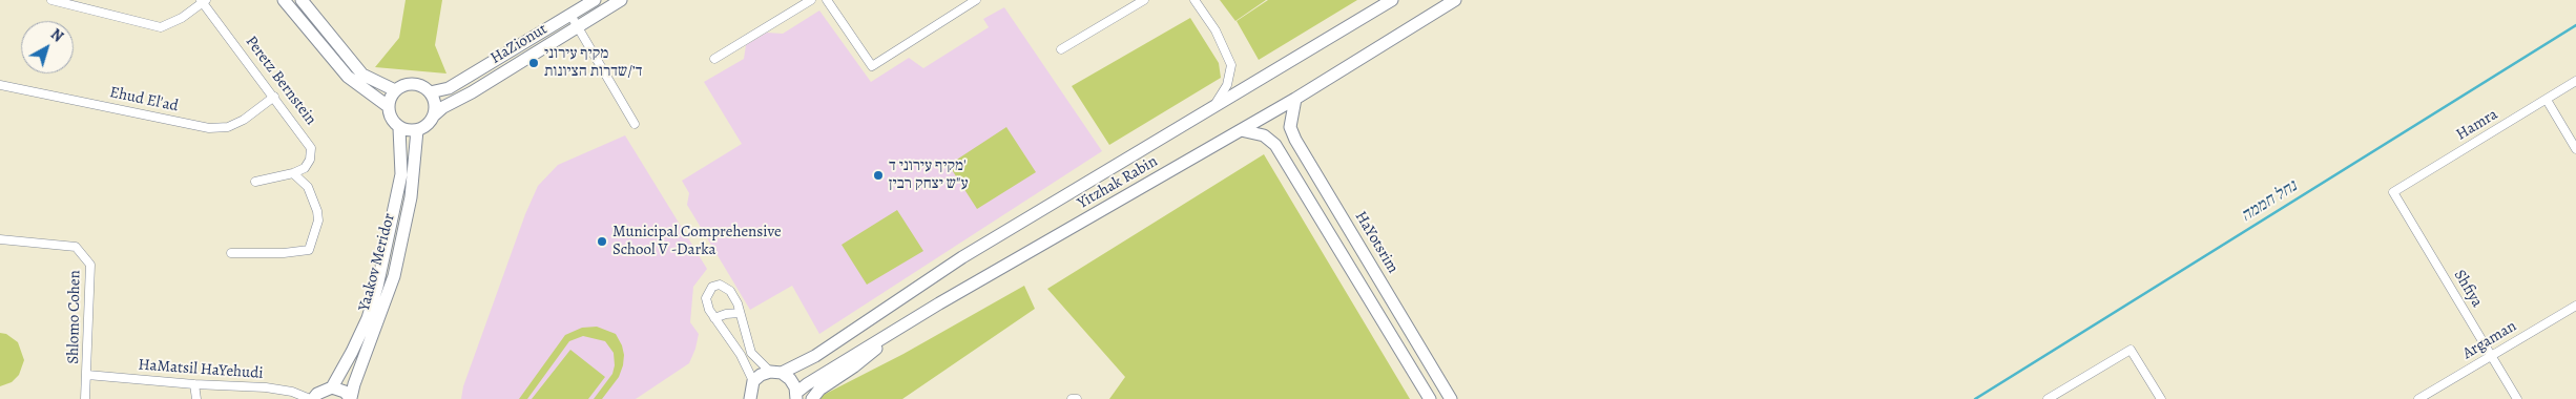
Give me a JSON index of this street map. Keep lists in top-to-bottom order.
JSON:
{
  "streets": {
    "street": [
      "HaZionut",
      "Peretz Bernstein",
      "Ehud El'ad",
      "Hamra",
      "Yitzhak Rabin",
      "HaYotsrim",
      "Yaakov Meridor",
      "Shfiya",
      "Shlomo Cohen",
      "Argaman",
      "HaMatsil HaYehudi"
    ]
  },
  "crossings": [
    ["HaZionut", "Yaakov Meridor"],
    ["Peretz Bernstein", "Ehud El'ad"],
    ["Hamra", "Shfiya"],
    ["Yitzhak Rabin", "HaYotsrim"],
    ["Shfiya", "Argaman"],
    ["Shlomo Cohen", "HaMatsil HaYehudi"]
  ],
  "water": ["נחל חממה"],
  "places": ["מקיף עירוני ד׳/שדרות הציונות", "מקיף עירוני ד' ע\"ש יצחק רבין", "Municipal Comprehensive School V -Darka"],
  "north": "top right"
}
